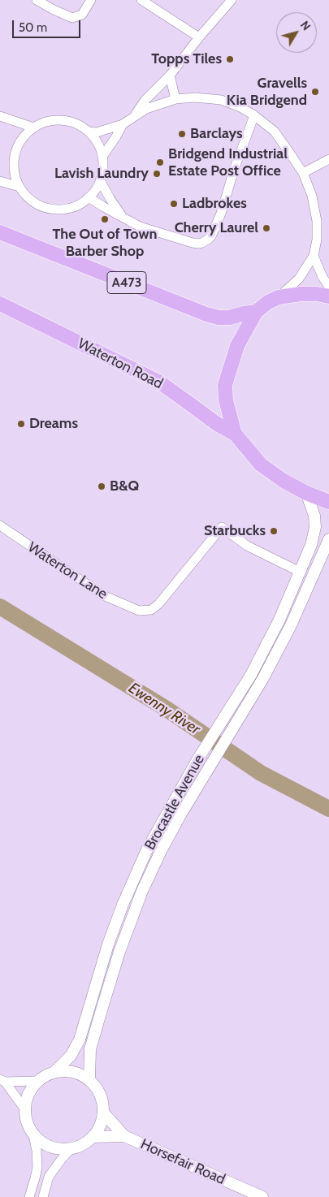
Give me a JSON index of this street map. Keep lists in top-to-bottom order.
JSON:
{
  "streets": {
    "main road": ["A473", "Waterton Road"],
    "street": ["Waterton Lane", "Brocastle Avenue", "Horsefair Road"]
  },
  "crossings": [
    ["Waterton Lane", "Brocastle Avenue"],
    ["Brocastle Avenue", "Horsefair Road"]
  ],
  "water": ["Ewenny River"],
  "places": [
    "Topps Tiles",
    "Gravells Kia Bridgend",
    "Barclays",
    "Bridgend Industrial Estate Post Office",
    "Lavish Laundry",
    "Ladbrokes",
    "The Out of Town Barber Shop",
    "Cherry Laurel",
    "Dreams",
    "B&Q",
    "Starbucks"
  ],
  "scale_bar": "50 m",
  "north": "top right"
}
